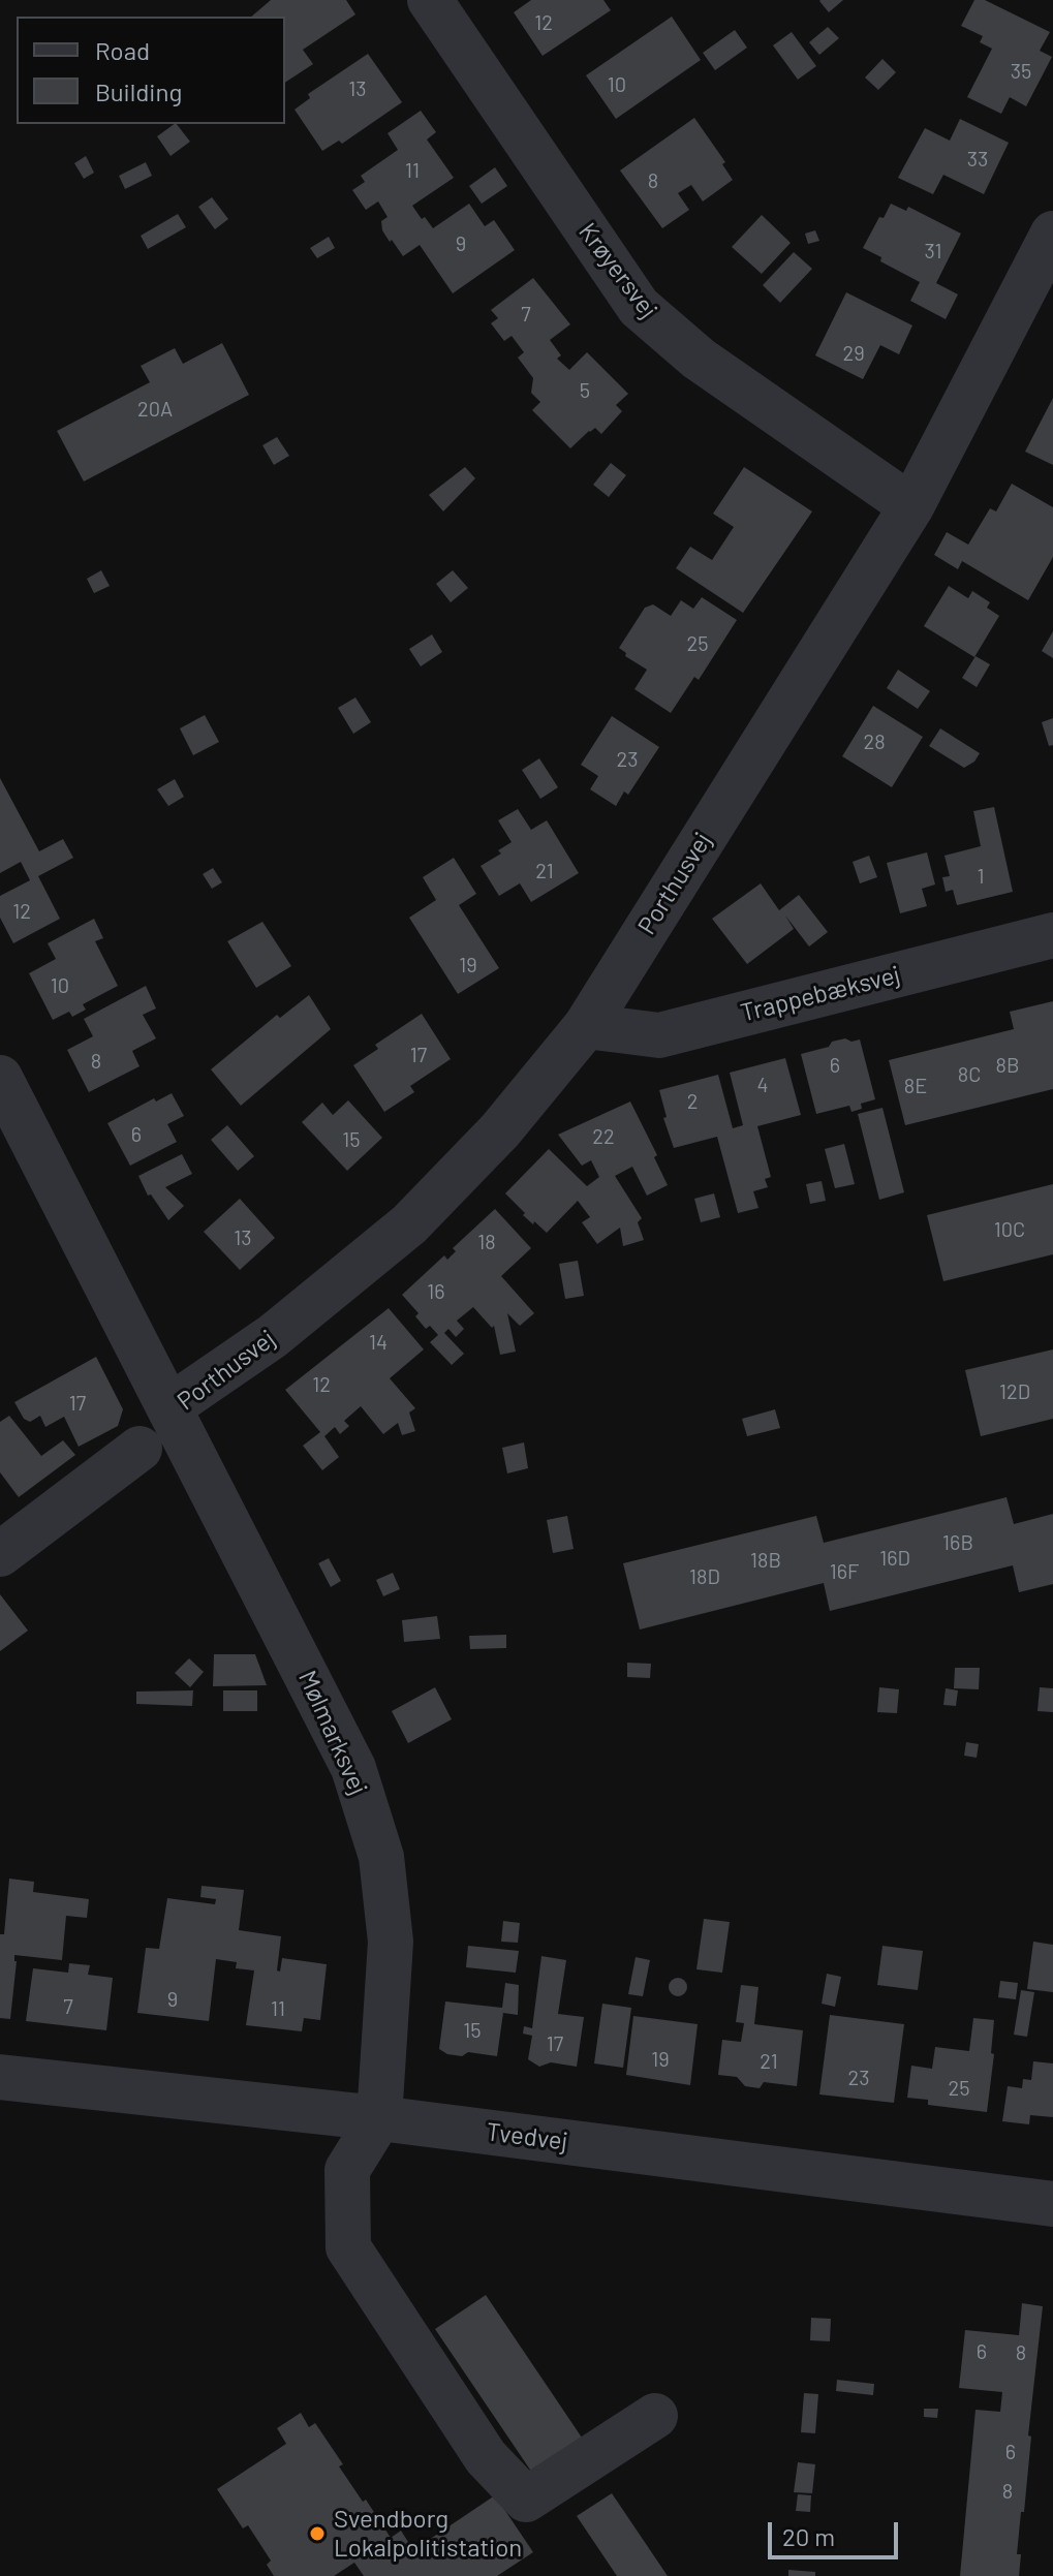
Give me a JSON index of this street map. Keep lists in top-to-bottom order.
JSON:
{
  "streets": {
    "street": [
      "Krøyersvej",
      "Porthusvej",
      "Trappebæksvej",
      "Mølmarksvej",
      "Tvedvej"
    ]
  },
  "crossings": [
    ["Krøyersvej", "Porthusvej"],
    ["Porthusvej", "Trappebæksvej"],
    ["Porthusvej", "Mølmarksvej"],
    ["Mølmarksvej", "Tvedvej"]
  ],
  "places": ["Svendborg Lokalpolitistation"],
  "house_numbers": [
    "12",
    "35",
    "10",
    "13",
    "33",
    "11",
    "8",
    "9",
    "31",
    "7",
    "29",
    "5",
    "20A",
    "25",
    "28",
    "23",
    "21",
    "1",
    "12",
    "19",
    "10",
    "17",
    "8",
    "6",
    "8B",
    "8C",
    "4",
    "8E",
    "2",
    "6",
    "22",
    "15",
    "10C",
    "13",
    "18",
    "16",
    "14",
    "12",
    "12D",
    "17",
    "16B",
    "16D",
    "18B",
    "16F",
    "18D",
    "9",
    "7",
    "11",
    "15",
    "17",
    "19",
    "21",
    "23",
    "25",
    "6",
    "8",
    "6",
    "8"
  ],
  "legend": ["Road", "Building"],
  "scale_bar": "20 m"
}
